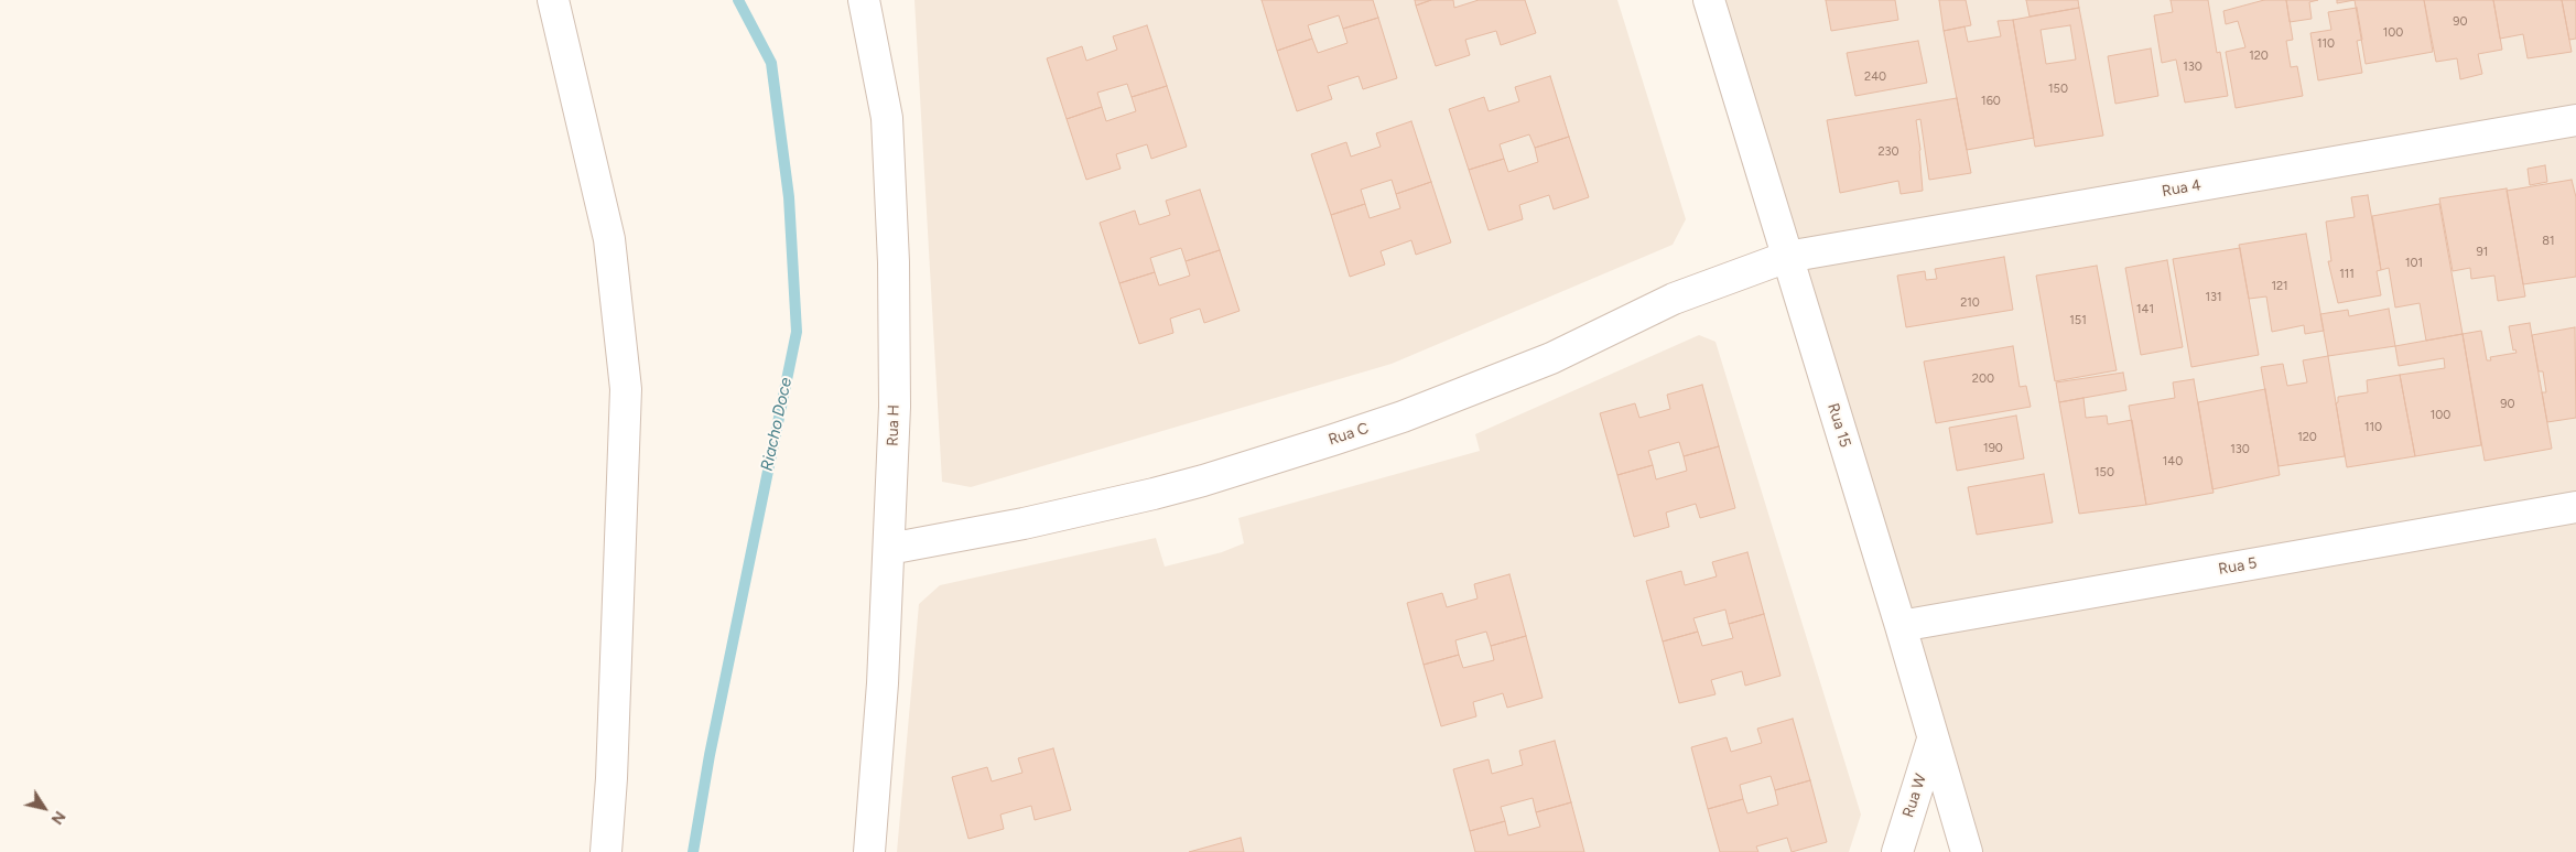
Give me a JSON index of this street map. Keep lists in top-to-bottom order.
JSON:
{
  "streets": {
    "street": [
      "Rua 4",
      "Rua H",
      "Rua 15",
      "Rua C",
      "Rua 5",
      "Rua W"
    ]
  },
  "crossings": [
    ["Rua 4", "Rua 15"],
    ["Rua 4", "Rua C"],
    ["Rua H", "Rua C"],
    ["Rua 15", "Rua C"],
    ["Rua 15", "Rua 5"],
    ["Rua 15", "Rua W"]
  ],
  "water": ["Riacho Doce"],
  "house_numbers": [
    "90",
    "100",
    "110",
    "120",
    "130",
    "240",
    "150",
    "160",
    "230",
    "81",
    "91",
    "101",
    "111",
    "121",
    "131",
    "210",
    "141",
    "151",
    "200",
    "90",
    "100",
    "110",
    "120",
    "190",
    "130",
    "140",
    "150"
  ],
  "north": "bottom right"
}
